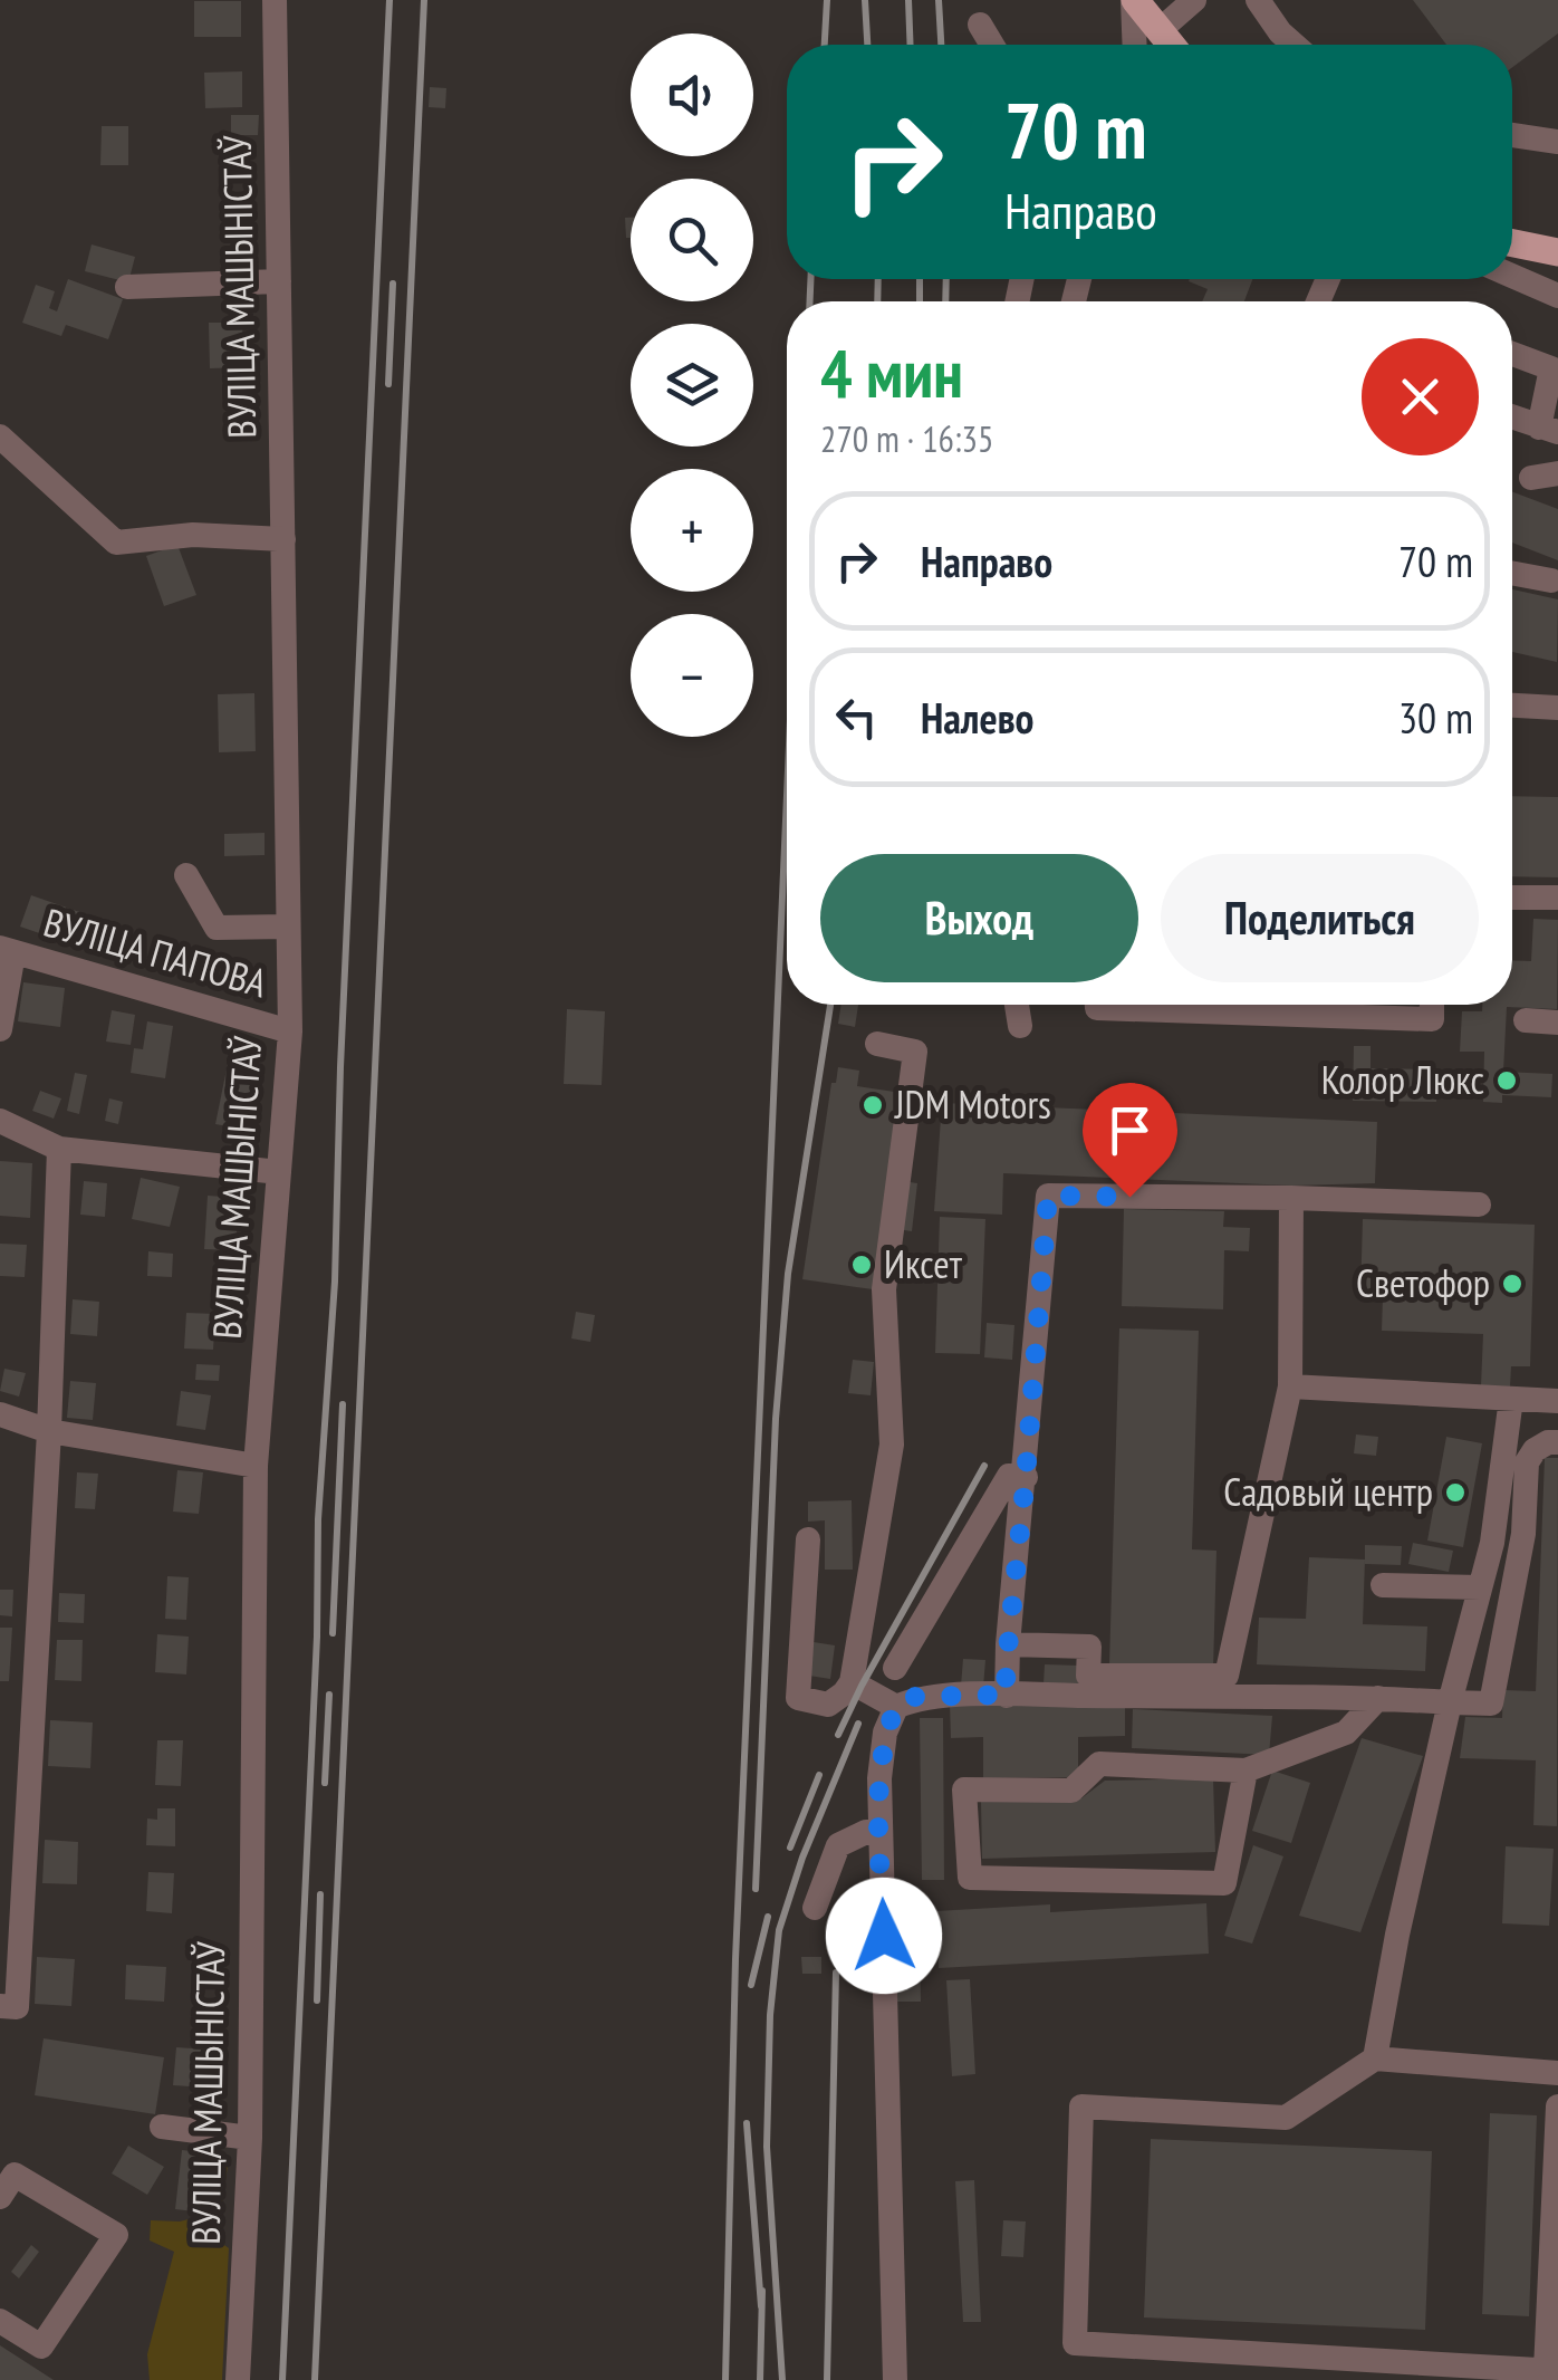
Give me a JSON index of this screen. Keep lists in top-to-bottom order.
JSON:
{
  "streets": {
    "street": ["ВУЛІЦА МАШЫНІСТАЎ", "ВУЛІЦА ПАПОВА"]
  },
  "crossings": [
    ["ВУЛІЦА МАШЫНІСТАЎ", "ВУЛІЦА ПАПОВА"]
  ],
  "places": [
    "Колор Люкс",
    "JDM Motors",
    "Иксет",
    "Светофор",
    "Садовый центр"
  ],
  "page": {
    "map_buttons": ["+", "−"],
    "turn": ["70 m", "Направо"],
    "heading": ["4 мин", "270 m · 16:35"],
    "list": [
      {
        "name": "Направо",
        "value": "70 m"
      },
      {
        "name": "Налево",
        "value": "30 m"
      }
    ],
    "buttons": ["Выход", "Поделиться"]
  }
}
